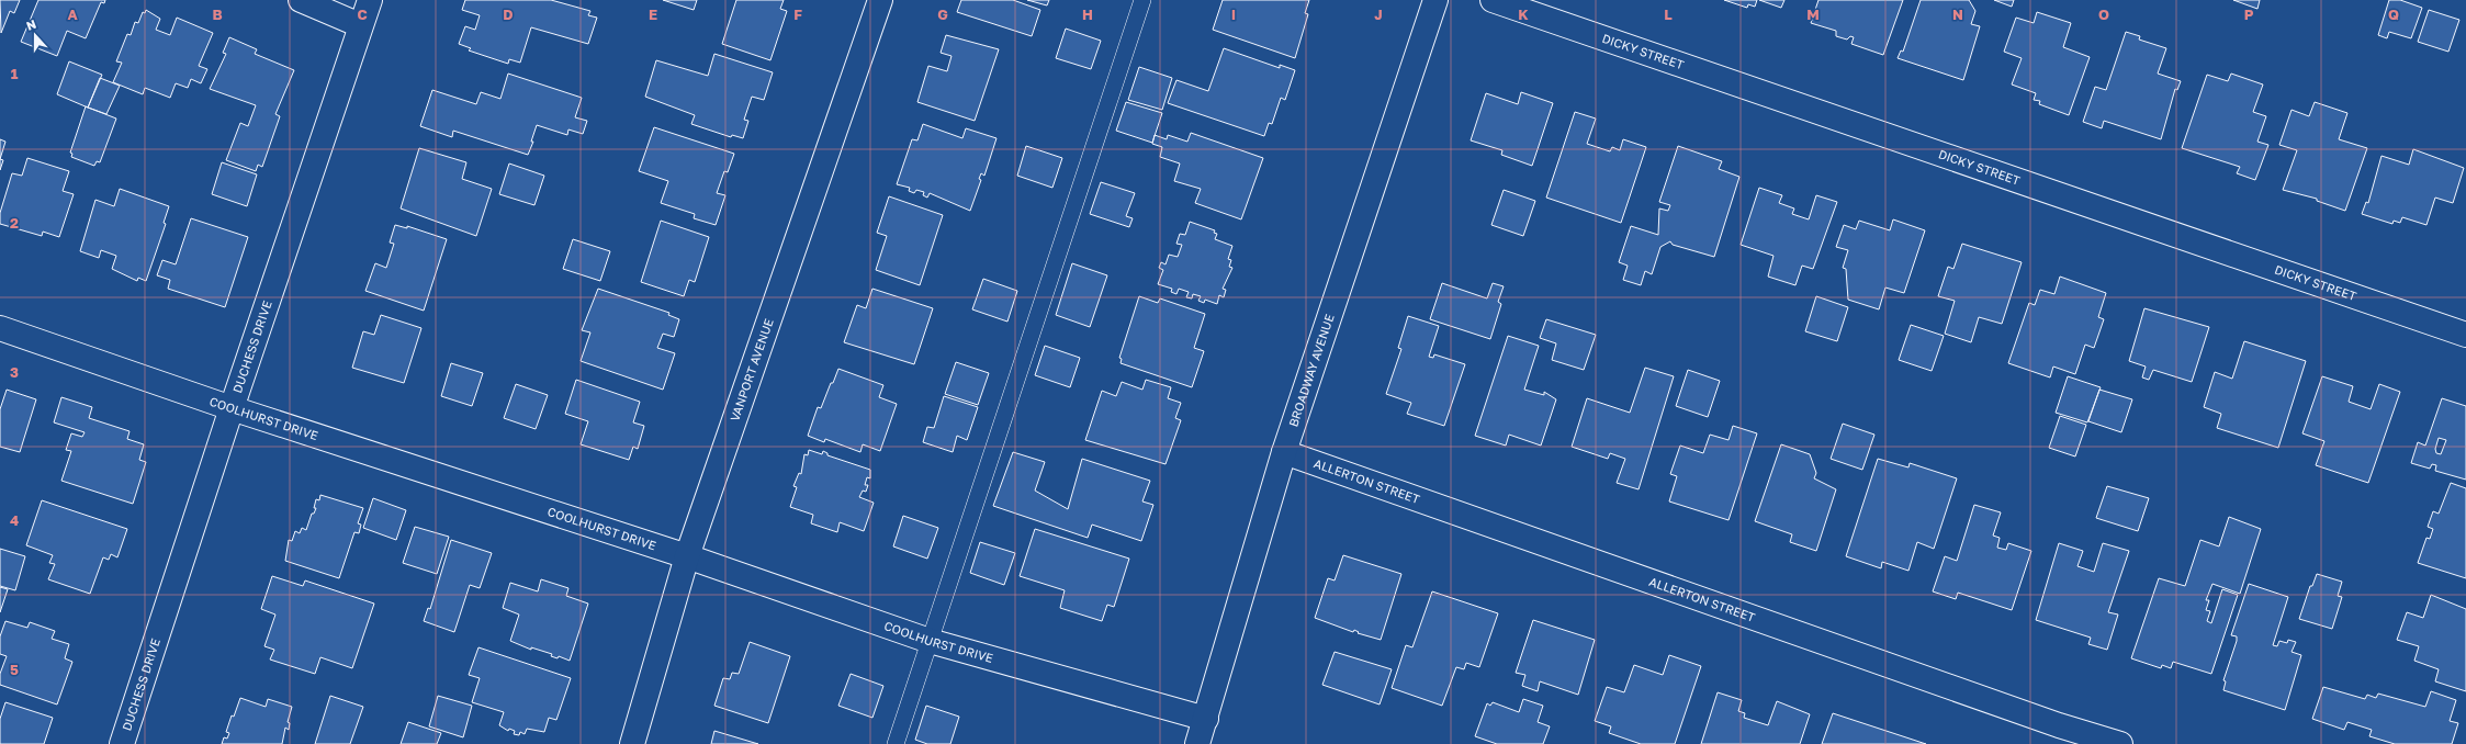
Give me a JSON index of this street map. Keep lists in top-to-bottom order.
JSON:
{
  "streets": {
    "street": [
      "DICKY STREET",
      "DUCHESS DRIVE",
      "VANPORT AVENUE",
      "BROADWAY AVENUE",
      "COOLHURST DRIVE",
      "ALLERTON STREET"
    ]
  },
  "crossings": [
    ["DUCHESS DRIVE", "COOLHURST DRIVE"],
    ["VANPORT AVENUE", "COOLHURST DRIVE"],
    ["BROADWAY AVENUE", "COOLHURST DRIVE"],
    ["BROADWAY AVENUE", "ALLERTON STREET"]
  ],
  "north": "top",
  "grid": {
    "columns": [
      "A",
      "B",
      "C",
      "D",
      "E",
      "F",
      "G",
      "H",
      "I",
      "J",
      "K",
      "L",
      "M",
      "N",
      "O",
      "P",
      "Q"
    ],
    "rows": [
      "1",
      "2",
      "3",
      "4",
      "5"
    ]
  }
}
